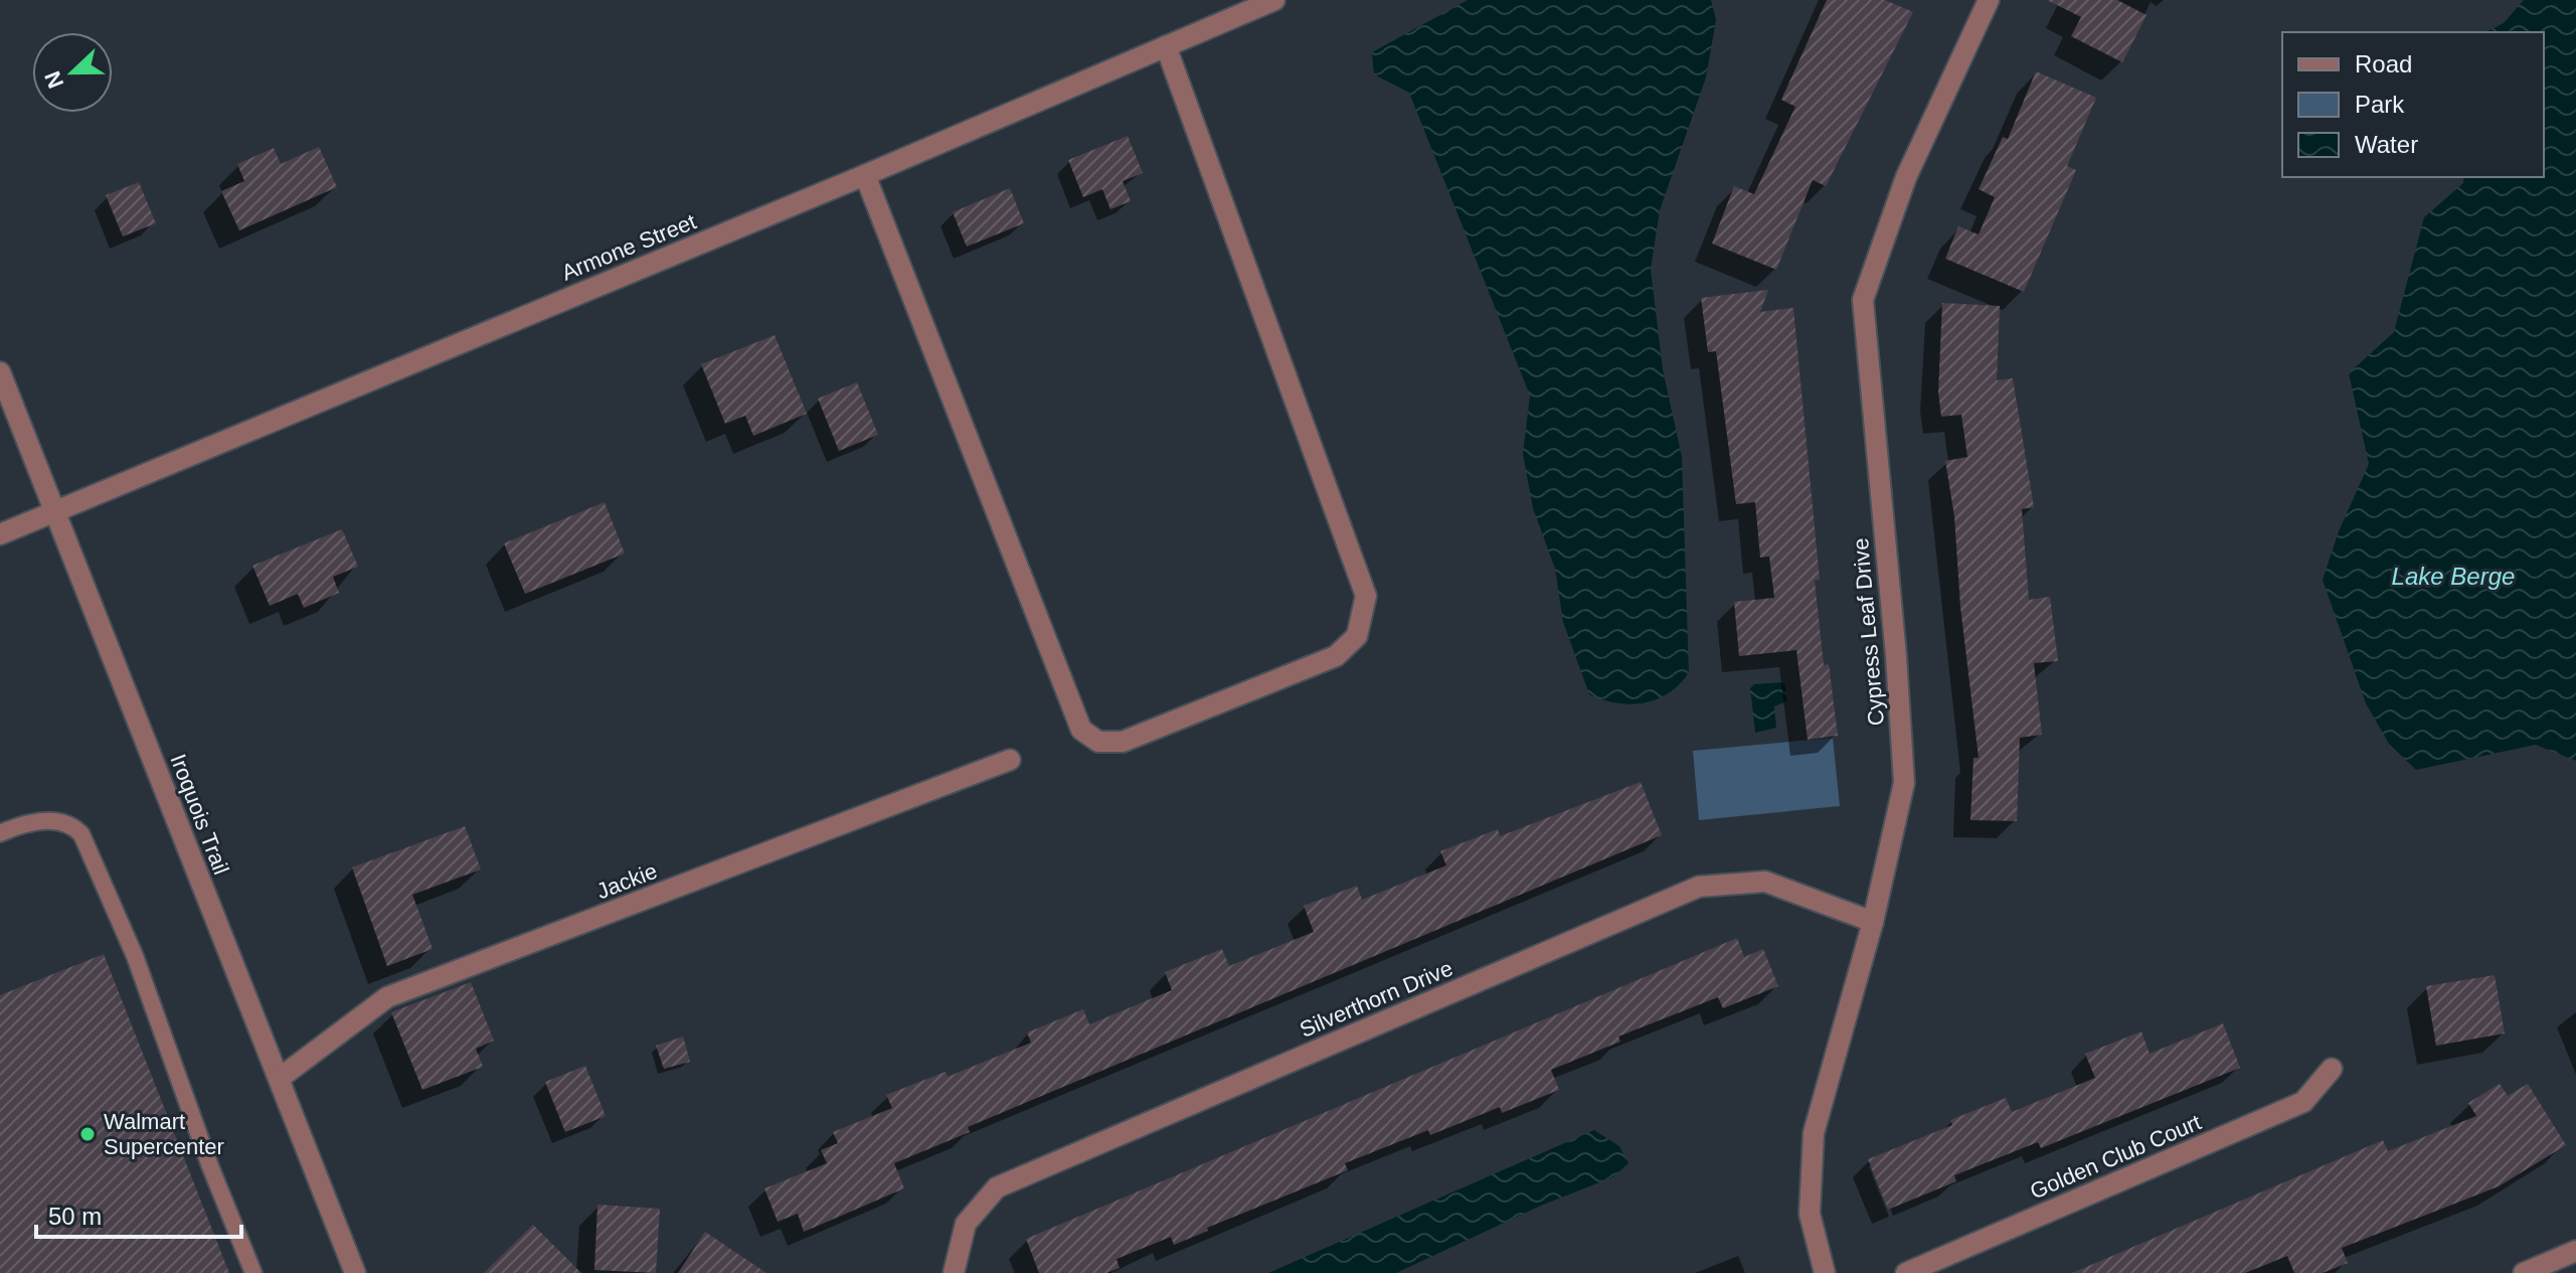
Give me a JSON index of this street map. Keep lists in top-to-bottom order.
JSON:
{
  "streets": {
    "street": [
      "Armone Street",
      "Cypress Leaf Drive",
      "Iroquois Trail",
      "Jackie",
      "Silverthorn Drive",
      "Golden Club Court"
    ]
  },
  "crossings": [
    ["Armone Street", "Iroquois Trail"],
    ["Cypress Leaf Drive", "Silverthorn Drive"],
    ["Iroquois Trail", "Jackie"]
  ],
  "water": ["Lake Berge"],
  "places": ["Walmart Supercenter"],
  "legend": ["Road", "Park", "Water"],
  "scale_bar": "50 m",
  "north": "left"
}
